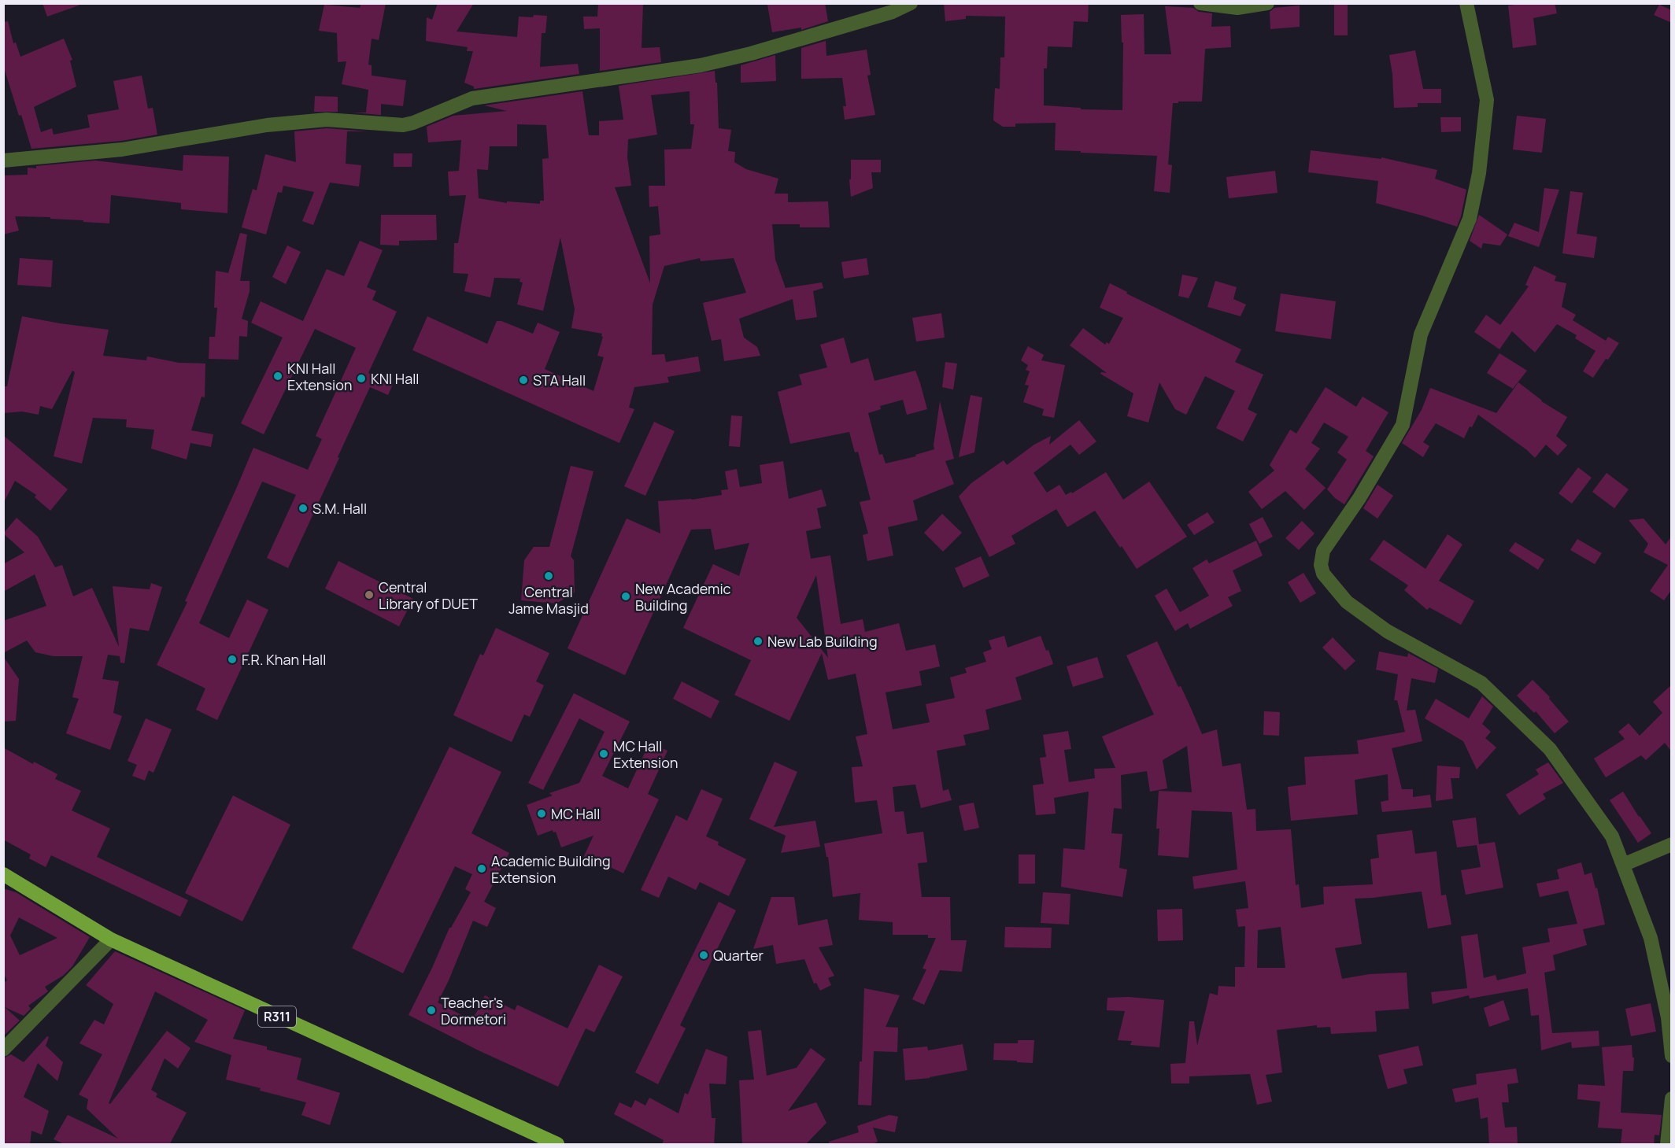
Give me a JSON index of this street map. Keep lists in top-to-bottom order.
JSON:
{
  "streets": {
    "main road": ["R311"]
  },
  "places": [
    "KNI Hall Extension",
    "KNI Hall",
    "STA Hall",
    "S.M. Hall",
    "Central Jame Masjid",
    "Central Library of DUET",
    "New Academic Building",
    "New Lab Building",
    "F.R. Khan Hall",
    "MC Hall Extension",
    "MC Hall",
    "Academic Building Extension",
    "Quarter",
    "Teacher's Dormetori"
  ]
}
